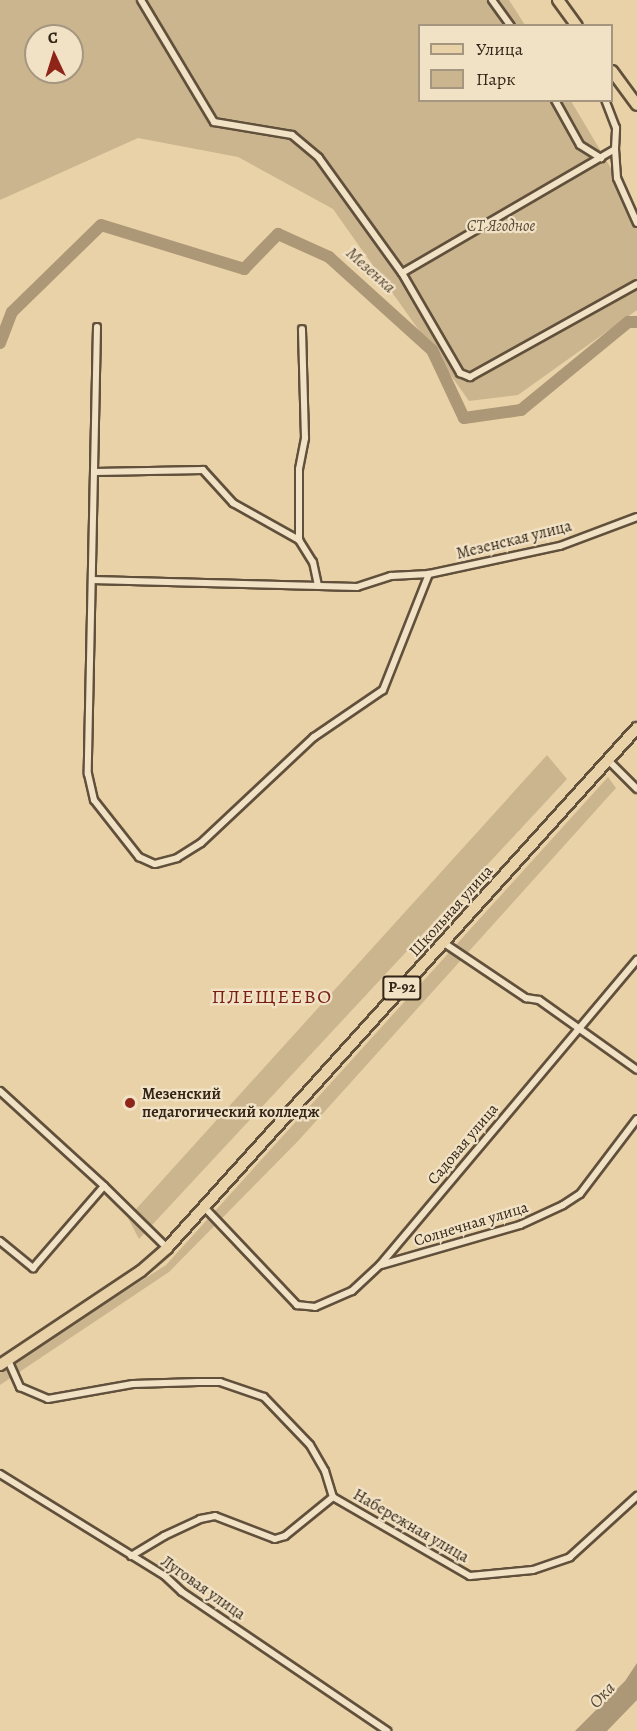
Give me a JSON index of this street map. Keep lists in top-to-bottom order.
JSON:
{
  "streets": {
    "main road": ["Школьная улица", "Р-92"],
    "street": [
      "Мезенская улица",
      "Садовая улица",
      "Солнечная улица",
      "Набережная улица",
      "Луговая улица"
    ]
  },
  "crossings": [
    ["Школьная улица", "Р-92"],
    ["Школьная улица", "Садовая улица"],
    ["Р-92", "Набережная улица"],
    ["Садовая улица", "Солнечная улица"]
  ],
  "districts": ["ПЛЕЩЕЕВО"],
  "water": ["Мезенка", "Ока"],
  "parks": ["СТ Ягодное"],
  "places": ["Мезенский педагогический колледж"],
  "legend": ["Улица", "Парк"],
  "north": "top"
}
